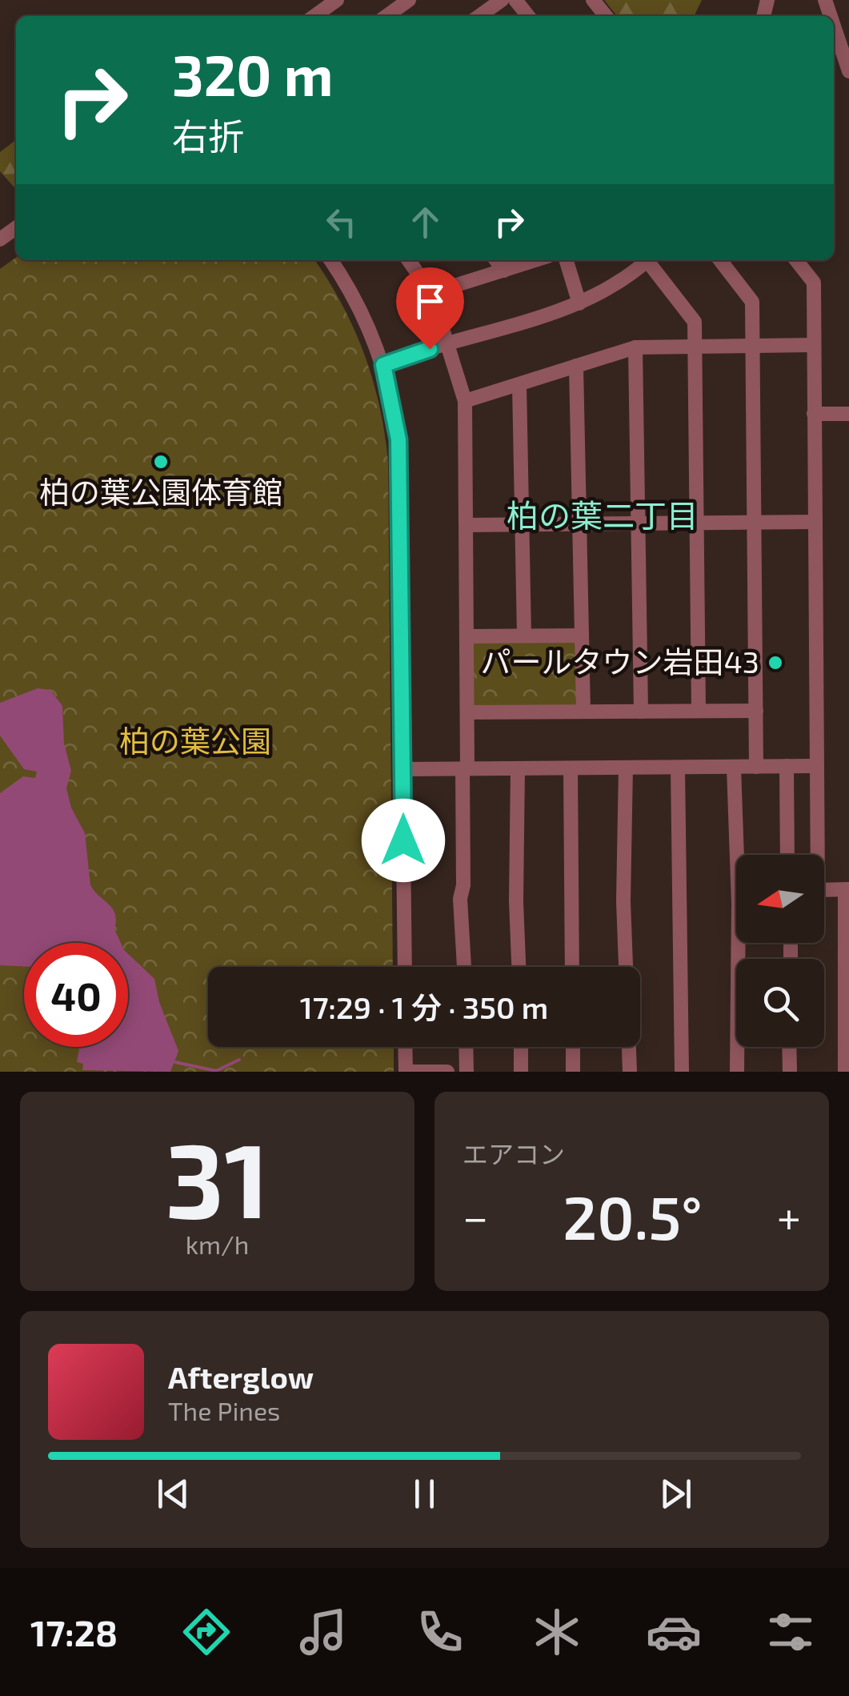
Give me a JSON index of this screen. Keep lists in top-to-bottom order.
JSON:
{
  "districts": ["柏の葉二丁目"],
  "parks": ["柏の葉公園"],
  "places": ["柏の葉公園体育館", "パールタウン岩田43"],
  "north": "left",
  "page": {
    "turn": ["320 m", "右折"],
    "limit": "40",
    "trip": "17:29 · 1 分 · 350 m",
    "tile": [
      ["31", "km/h"],
      "エアコン"
    ],
    "heat": ["−", "20.5°", "+"],
    "song": ["Afterglow", "The Pines"],
    "tabs": "17:28"
  }
}
